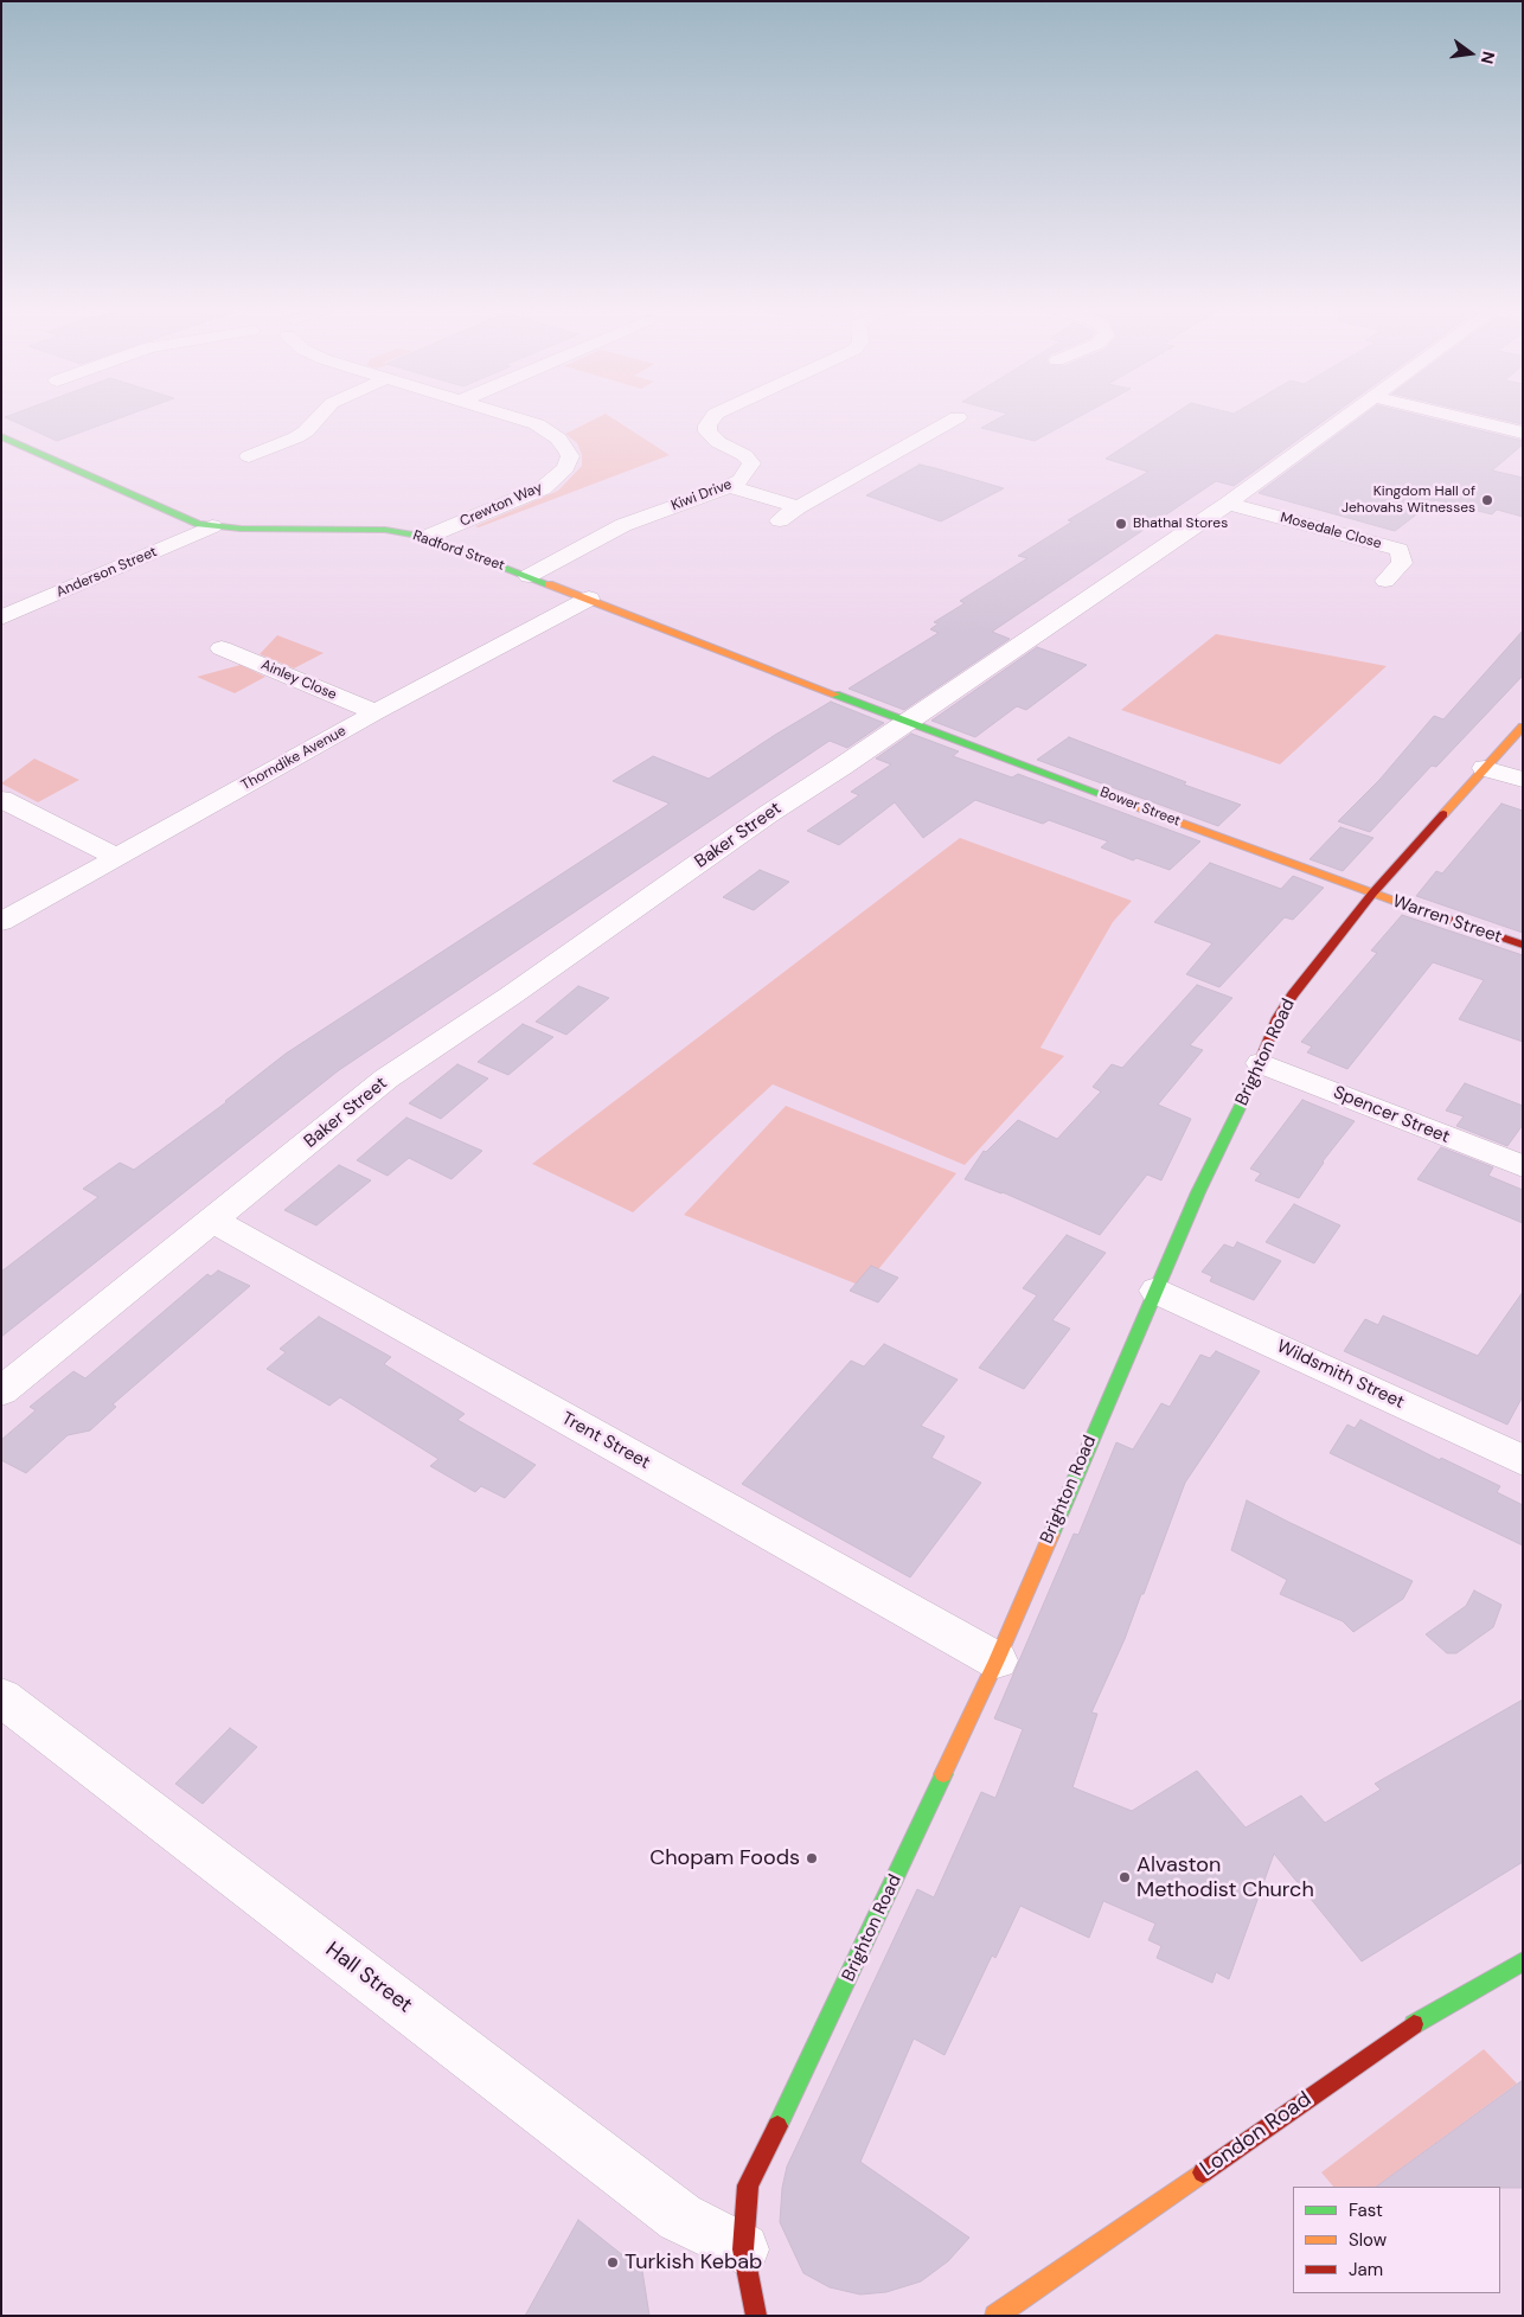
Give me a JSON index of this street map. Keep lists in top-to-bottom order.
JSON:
{
  "streets": {
    "street": [
      "Kiwi Drive",
      "Crewton Way",
      "Mosedale Close",
      "Radford Street",
      "Anderson Street",
      "Ainley Close",
      "Thorndike Avenue",
      "Bower Street",
      "Baker Street",
      "Warren Street",
      "Brighton Road",
      "Spencer Street",
      "Wildsmith Street",
      "Trent Street",
      "Hall Street",
      "London Road"
    ]
  },
  "crossings": [
    ["Kiwi Drive", "Radford Street"],
    ["Crewton Way", "Radford Street"],
    ["Mosedale Close", "Baker Street"],
    ["Radford Street", "Anderson Street"],
    ["Radford Street", "Thorndike Avenue"],
    ["Radford Street", "Bower Street"],
    ["Radford Street", "Baker Street"],
    ["Ainley Close", "Thorndike Avenue"],
    ["Bower Street", "Baker Street"],
    ["Bower Street", "Warren Street"],
    ["Bower Street", "Brighton Road"],
    ["Baker Street", "Trent Street"],
    ["Warren Street", "Brighton Road"],
    ["Brighton Road", "Spencer Street"],
    ["Brighton Road", "Wildsmith Street"],
    ["Brighton Road", "Trent Street"],
    ["Brighton Road", "Hall Street"]
  ],
  "places": [
    "Kingdom Hall of Jehovahs Witnesses",
    "Bhathal Stores",
    "Chopam Foods",
    "Alvaston Methodist Church",
    "Turkish Kebab"
  ],
  "legend": ["Fast", "Slow", "Jam"],
  "north": "right"
}
